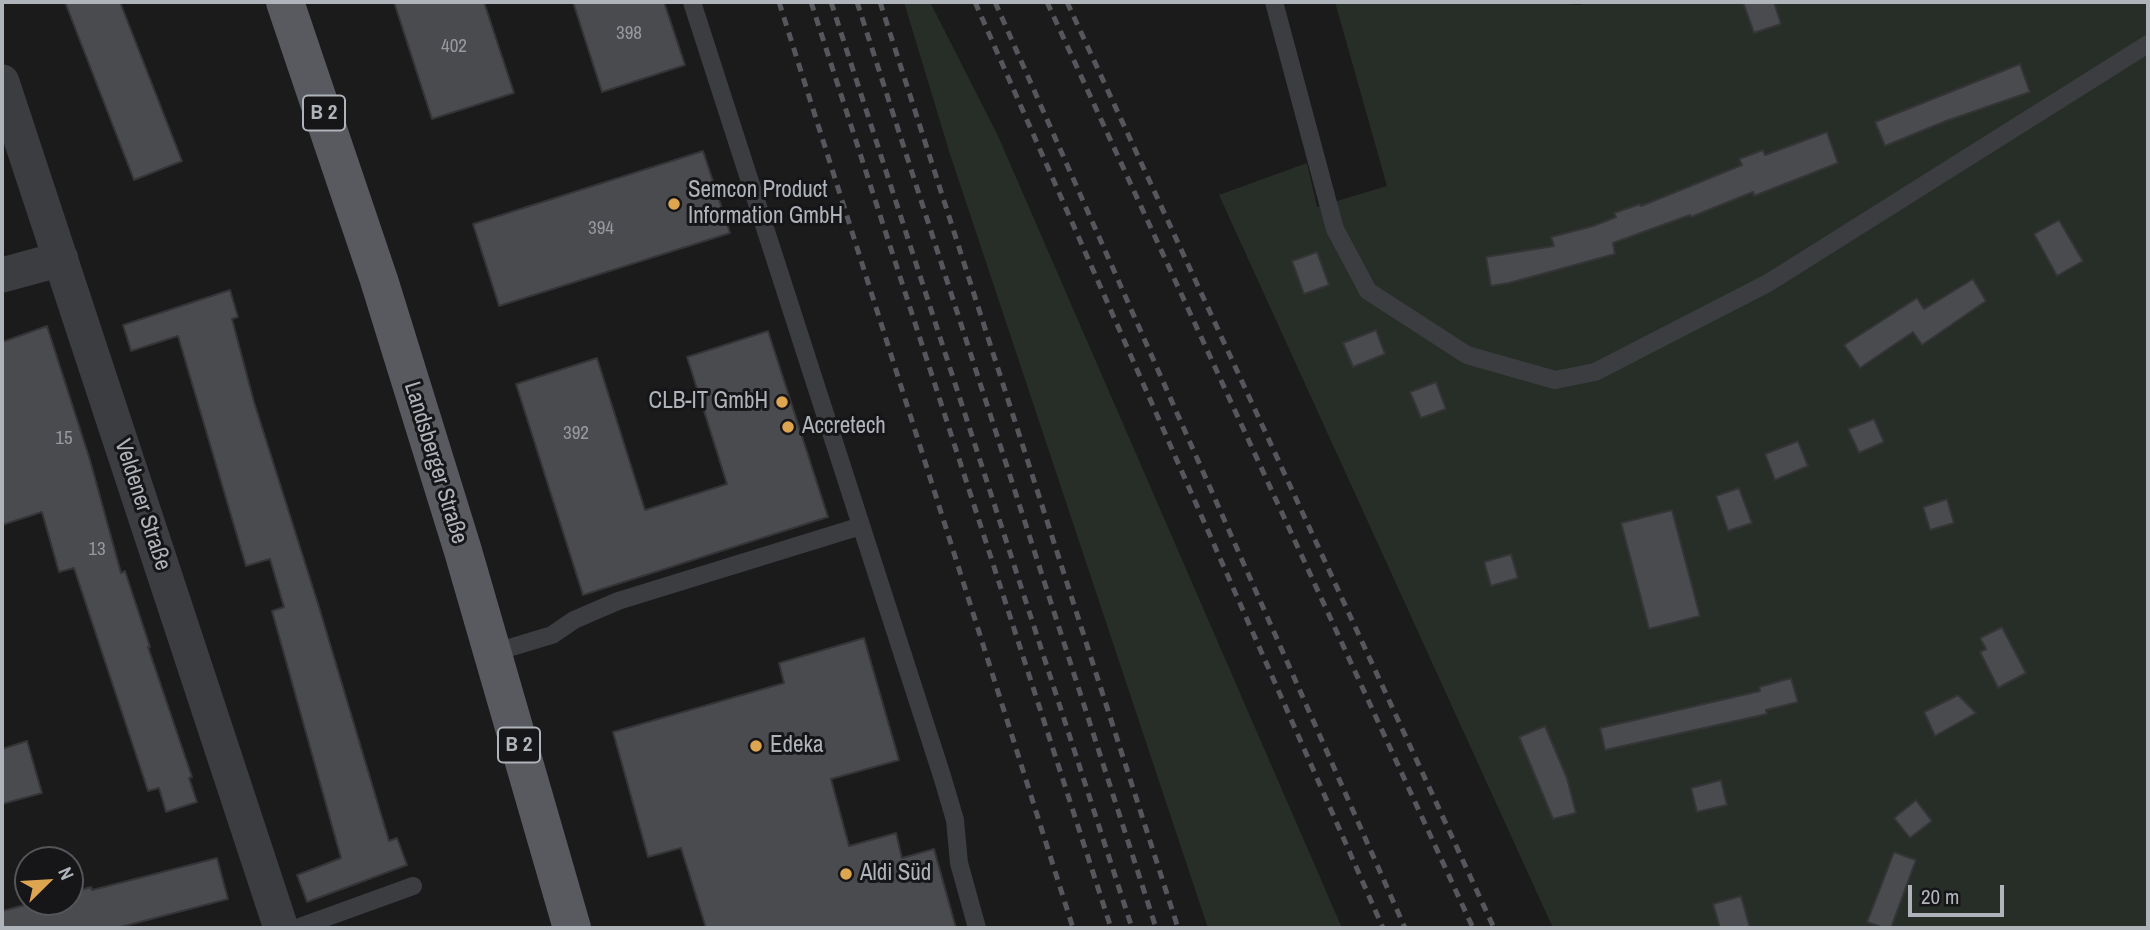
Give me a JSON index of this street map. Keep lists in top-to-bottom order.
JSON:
{
  "streets": {
    "main road": ["B 2", "Landsberger Straße"],
    "street": ["Veldener Straße"]
  },
  "places": [
    "Semcon Product Information GmbH",
    "CLB-IT GmbH",
    "Accretech",
    "Edeka",
    "Aldi Süd"
  ],
  "house_numbers": [
    "398",
    "402",
    "394",
    "392",
    "15",
    "13"
  ],
  "scale_bar": "20 m",
  "north": "top right"
}
